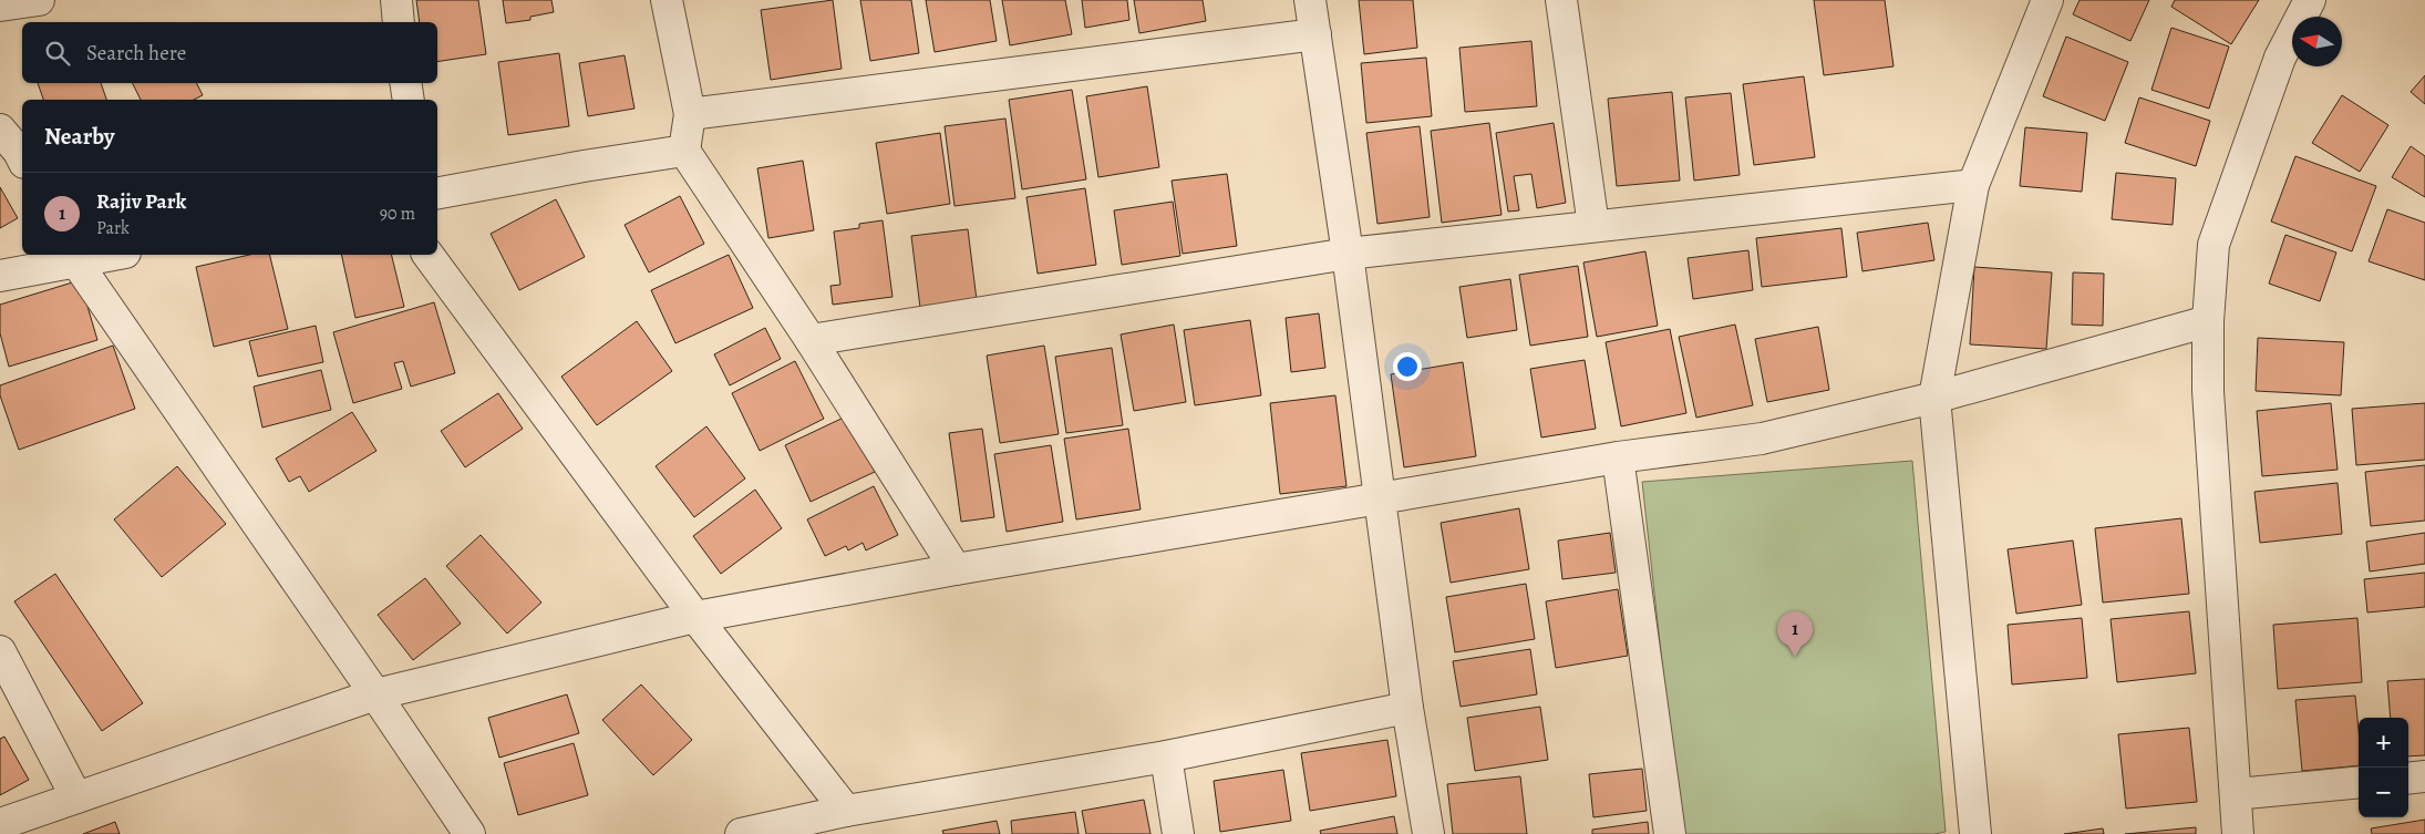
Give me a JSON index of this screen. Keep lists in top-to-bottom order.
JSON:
{
  "north": "left",
  "page": {
    "search": "Search here",
    "heading": "Nearby",
    "list": [
      {
        "mark": "1",
        "name": "Rajiv Park",
        "note": "Park",
        "value": "90 m"
      }
    ],
    "pins": "1",
    "map_buttons": ["+", "−"]
  }
}
